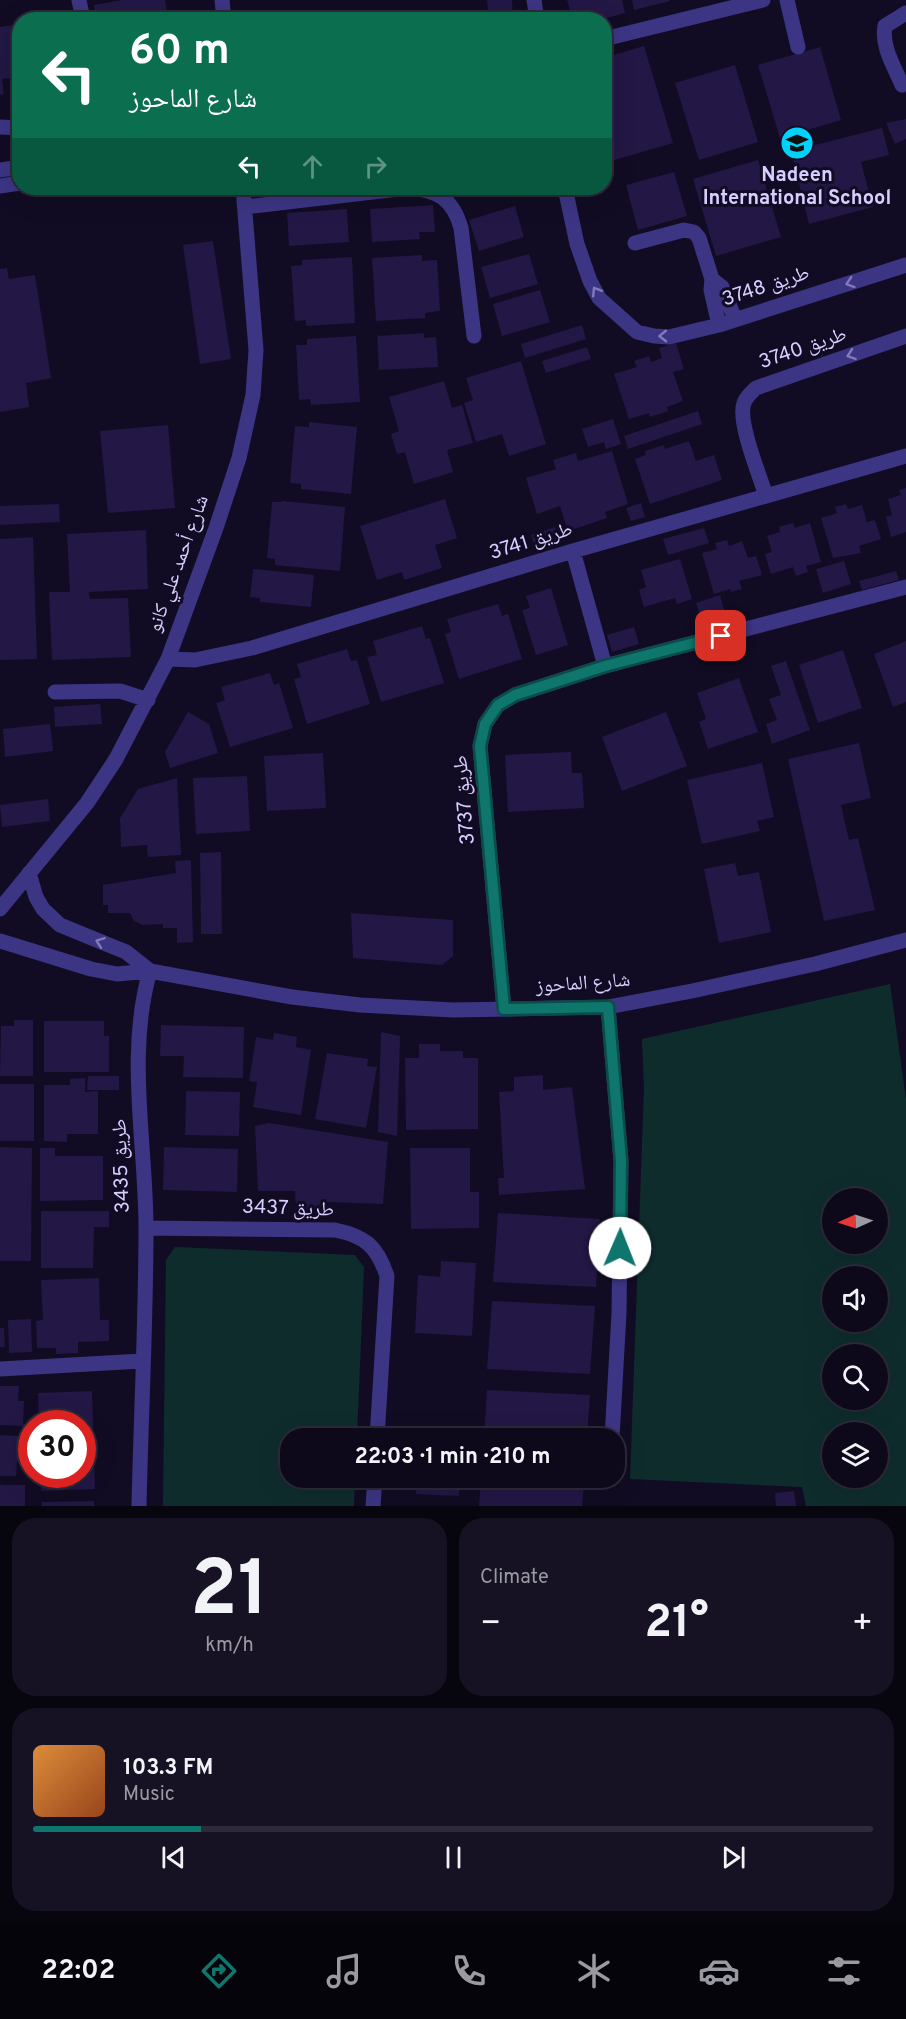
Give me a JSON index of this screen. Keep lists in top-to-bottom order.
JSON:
{
  "streets": {
    "street": [
      "طريق 3748",
      "طريق 3740",
      "طريق 3741",
      "شارع أحمد علي كانو",
      "طريق 3737",
      "شارع الماحوز",
      "طريق 3435",
      "طريق 3437"
    ]
  },
  "crossings": [
    ["طريق 3740", "طريق 3741"],
    ["طريق 3741", "شارع أحمد علي كانو"],
    ["شارع أحمد علي كانو", "شارع الماحوز"],
    ["طريق 3737", "شارع الماحوز"],
    ["شارع الماحوز", "طريق 3435"],
    ["طريق 3435", "طريق 3437"]
  ],
  "places": {
    "school or university": ["Nadeen International School"]
  },
  "north": "left",
  "page": {
    "turn": ["60 m", "شارع الماحوز"],
    "limit": "30",
    "trip": "22:03 · 1 min · 210 m",
    "tile": [
      ["21", "km/h"],
      "Climate"
    ],
    "heat": ["−", "21°", "+"],
    "song": ["103.3 FM", "Music"],
    "tabs": "22:02"
  }
}
